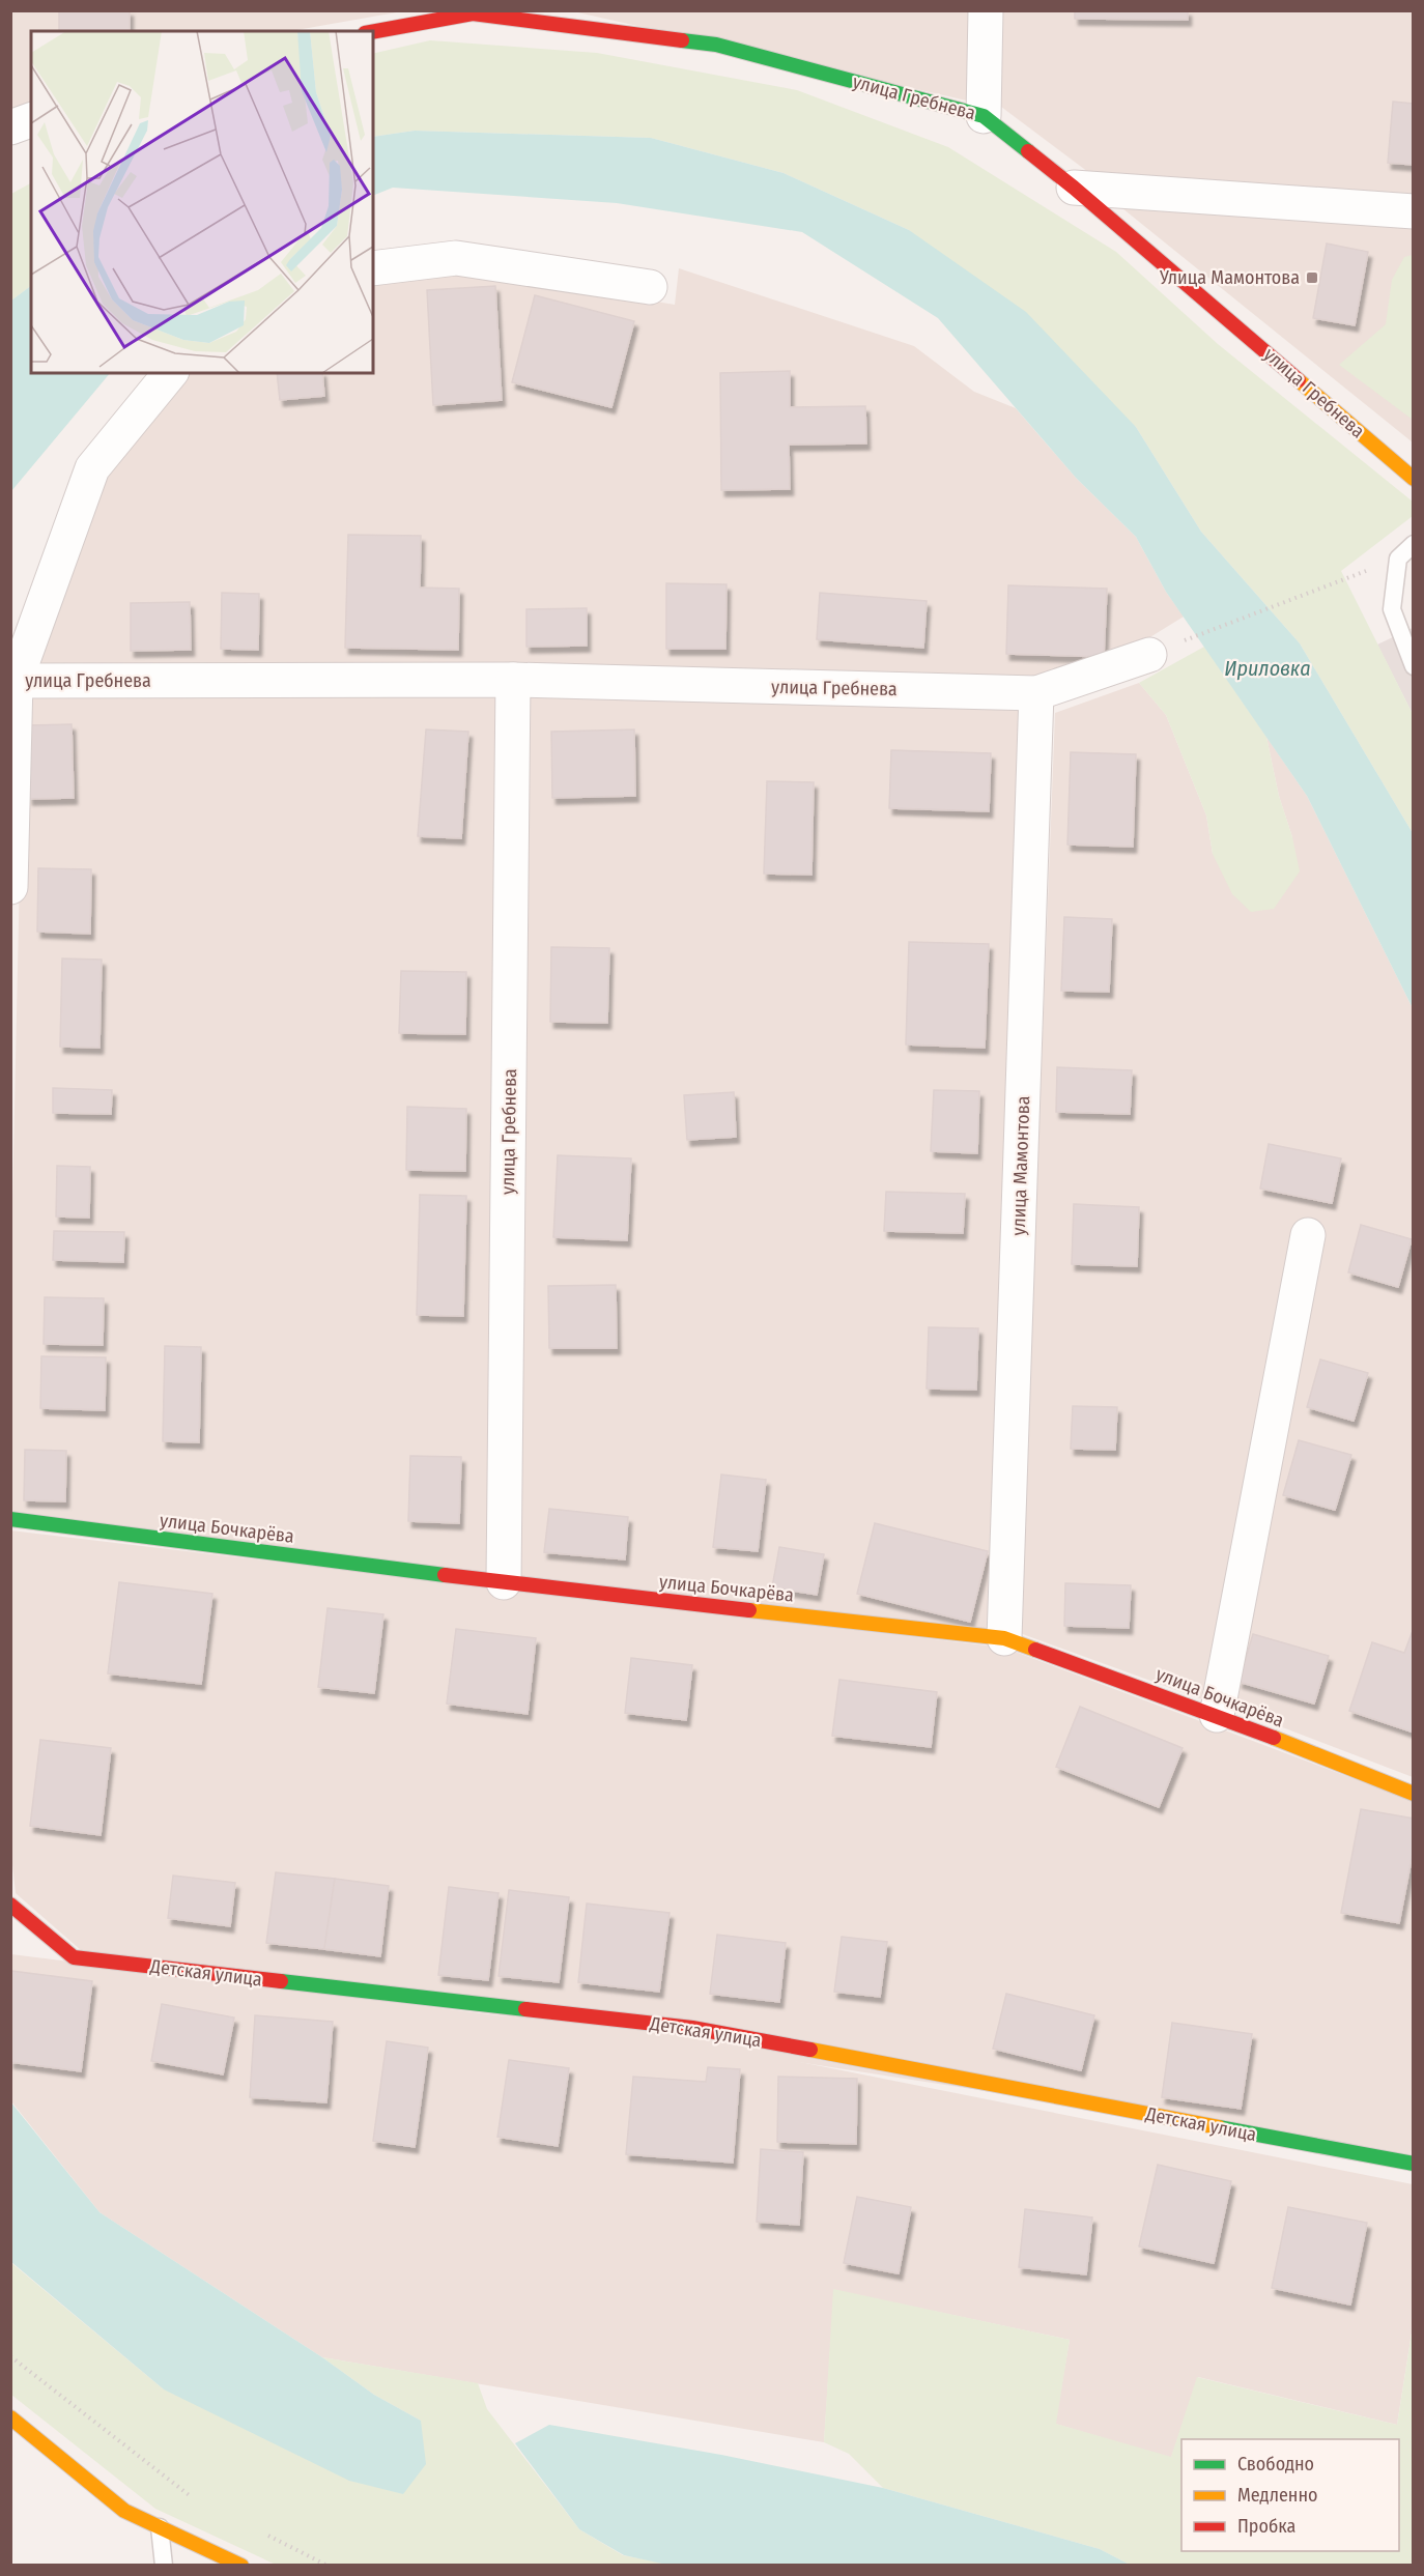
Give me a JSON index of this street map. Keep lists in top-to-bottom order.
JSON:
{
  "streets": {
    "street": [
      "улица Гребнева",
      "улица Мамонтова",
      "улица Бочкарёва",
      "Детская улица"
    ]
  },
  "crossings": [
    ["улица Гребнева", "улица Мамонтова"],
    ["улица Гребнева", "улица Бочкарёва"],
    ["улица Мамонтова", "улица Бочкарёва"]
  ],
  "water": ["Ириловка"],
  "places": {
    "transit": ["Улица Мамонтова"]
  },
  "legend": ["Свободно", "Медленно", "Пробка"]
}
